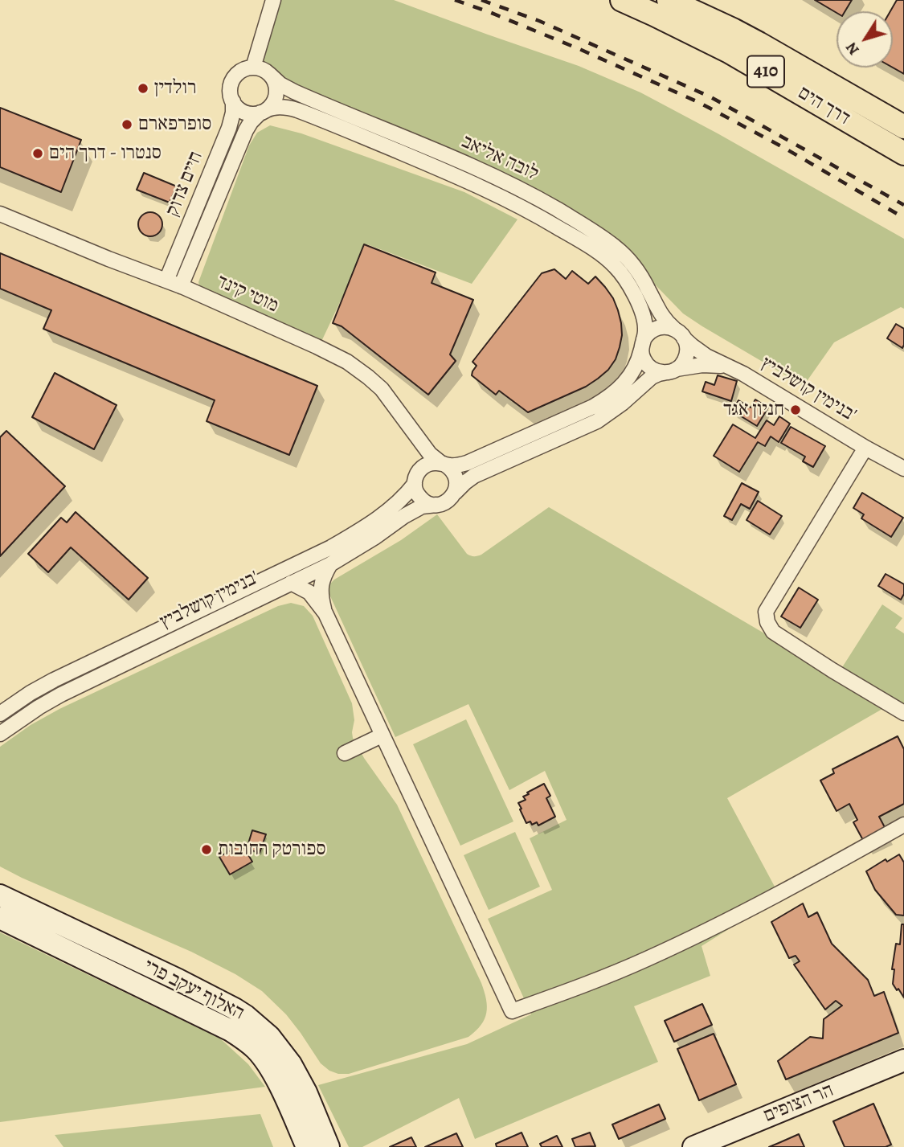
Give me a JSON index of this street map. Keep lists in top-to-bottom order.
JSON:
{
  "streets": {
    "main road": ["410", "דרך הים"],
    "street": [
      "לובה אליאב",
      "חיים צדוק",
      "מוטי קינד",
      "בנימין קושלביץ'",
      "האלוף יעקב פרי",
      "הר הצופים"
    ]
  },
  "crossings": [
    ["לובה אליאב", "חיים צדוק"],
    ["לובה אליאב", "בנימין קושלביץ'"],
    ["חיים צדוק", "מוטי קינד"],
    ["מוטי קינד", "בנימין קושלביץ'"]
  ],
  "places": [
    "רולדין",
    "סופרפארם",
    "סנטרו - דרך הים",
    "חניון אגד",
    "ספורטק רחובות"
  ],
  "north": "bottom left"
}
